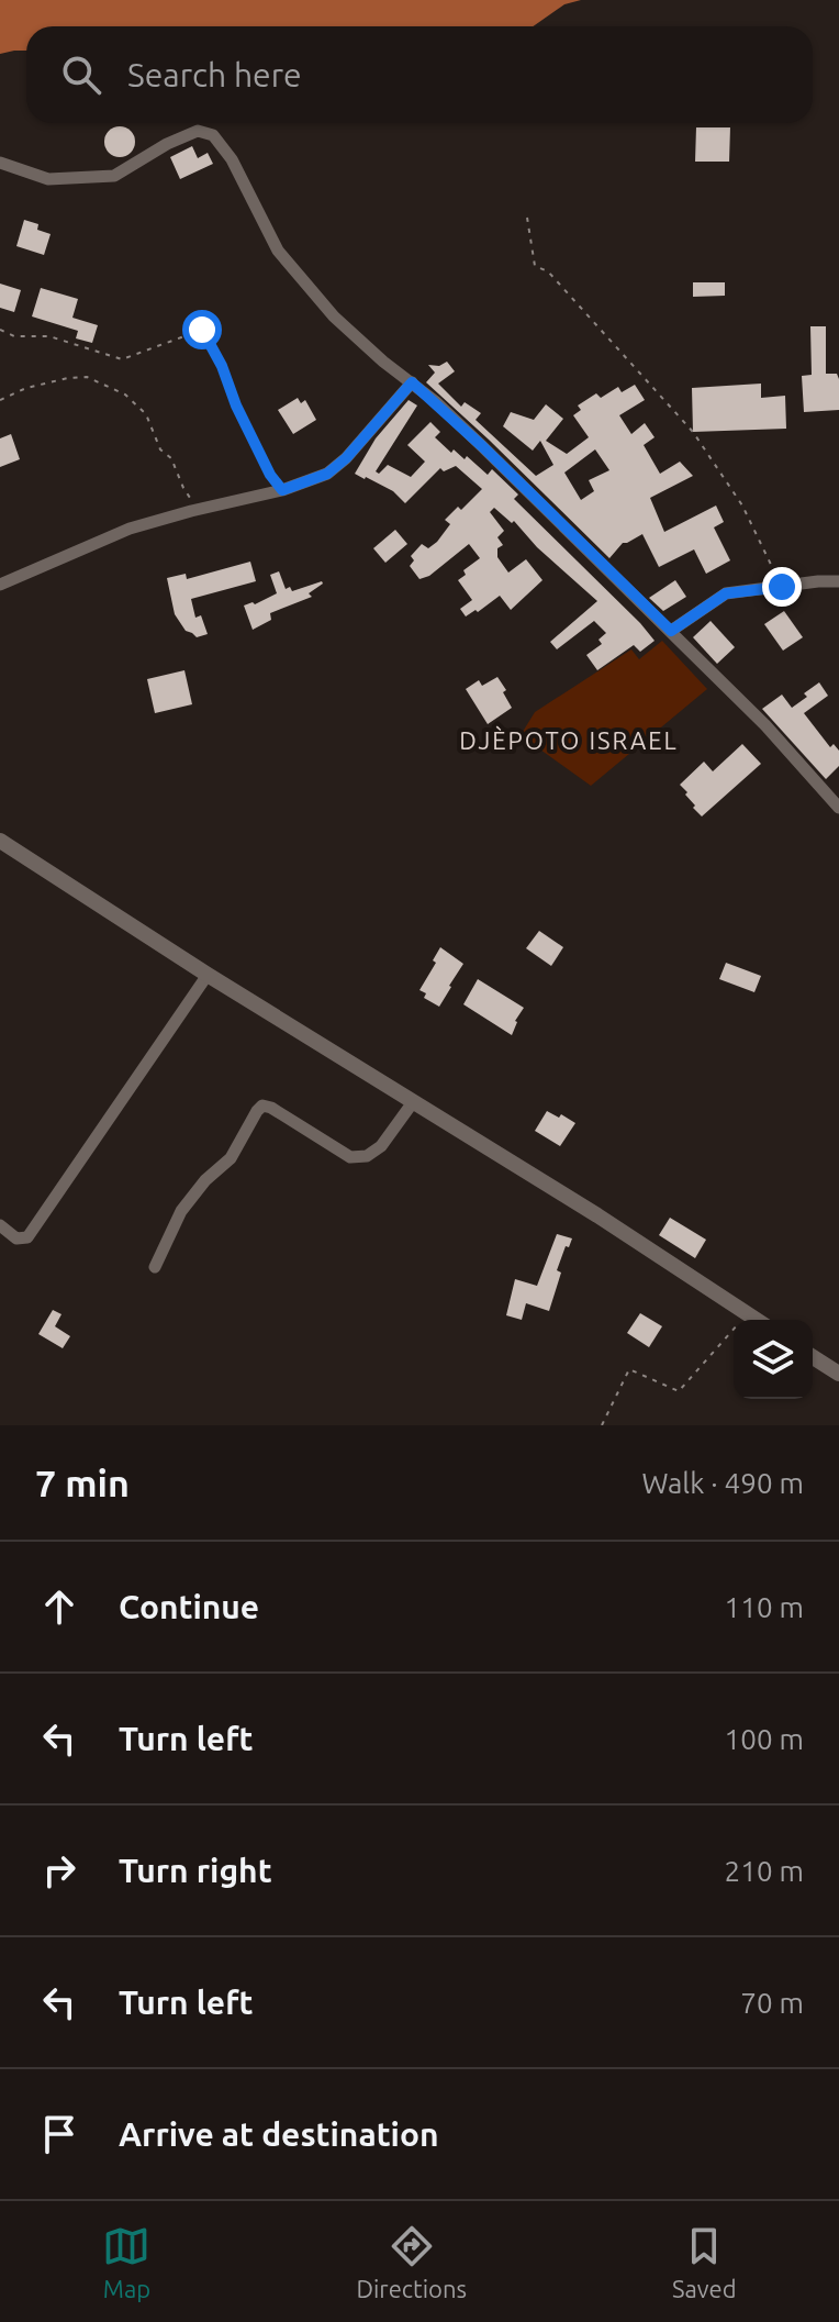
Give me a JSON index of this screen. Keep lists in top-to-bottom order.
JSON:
{
  "districts": ["DJÈPOTO ISRAEL"],
  "page": {
    "search": "Search here",
    "heading": ["7 min", "Walk · 490 m"],
    "list": [
      ["Continue", "110 m"],
      ["Turn left", "100 m"],
      ["Turn right", "210 m"],
      ["Turn left", "70 m"],
      "Arrive at destination"
    ],
    "nav": ["Map", "Directions", "Saved"]
  }
}
